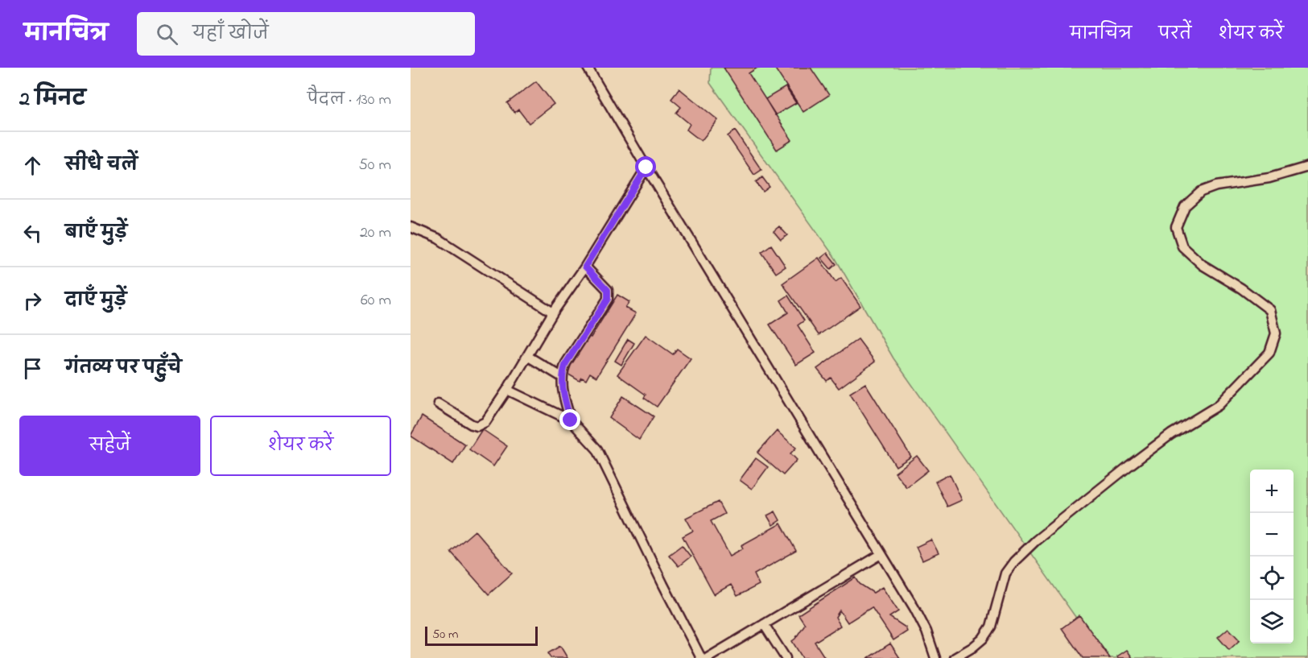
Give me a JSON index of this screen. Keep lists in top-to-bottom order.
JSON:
{
  "scale_bar": "50 m",
  "page": {
    "header": "मानचित्र",
    "search": "यहाँ खोजें",
    "nav": ["मानचित्र", "परतें", "शेयर करें"],
    "heading": ["2 मिनट", "पैदल · 130 m"],
    "list": [
      ["सीधे चलें", "50 m"],
      ["बाएँ मुड़ें", "20 m"],
      ["दाएँ मुड़ें", "60 m"],
      "गंतव्य पर पहुँचे"
    ],
    "buttons": ["सहेजें", "शेयर करें"],
    "map_buttons": ["+", "−"],
    "scale": "50 m"
  }
}
